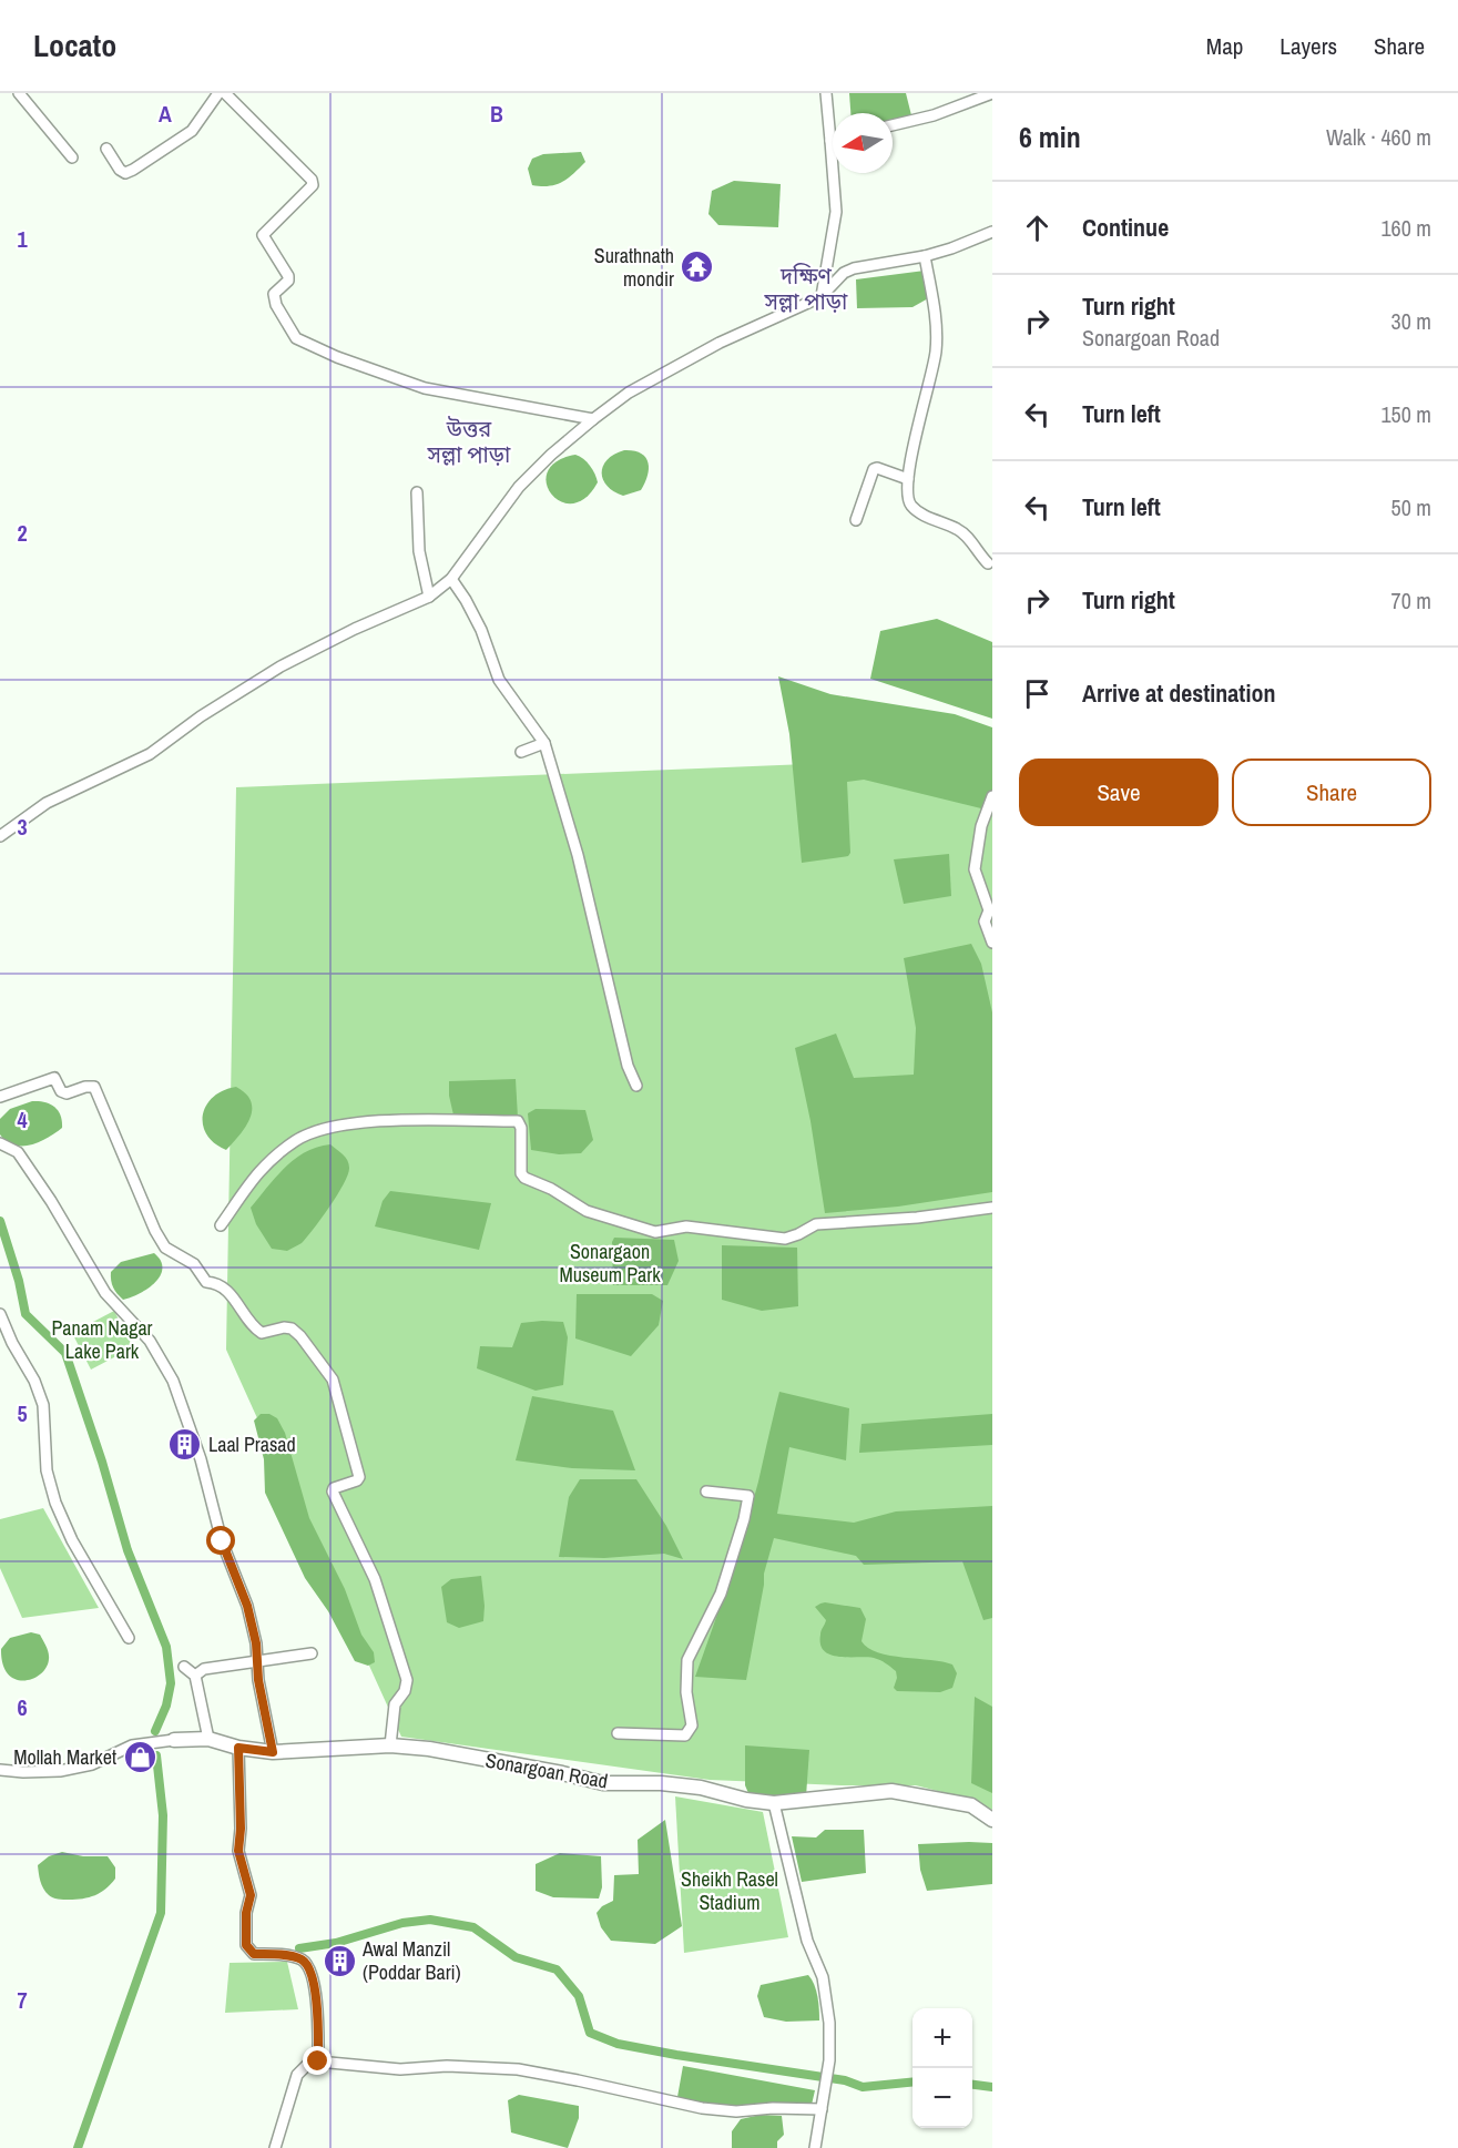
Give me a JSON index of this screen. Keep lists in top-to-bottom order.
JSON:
{
  "streets": {
    "main road": ["Sonargoan Road"]
  },
  "districts": ["দক্ষিণ সল্লা পাড়া", "উত্তর সল্লা পাড়া"],
  "parks": ["Sonargaon Museum Park", "Panam Nagar Lake Park", "Sheikh Rasel Stadium"],
  "places": {
    "temple": ["Surathnath mondir"],
    "building": ["Laal Prasad", "Awal Manzil (Poddar Bari)"],
    "shop": ["Mollah Market"]
  },
  "north": "left",
  "page": {
    "header": "Locato",
    "nav": ["Map", "Layers", "Share"],
    "heading": ["6 min", "Walk · 460 m"],
    "list": [
      ["Continue", "160 m"],
      ["Turn right", "Sonargoan Road", "30 m"],
      ["Turn left", "150 m"],
      ["Turn left", "50 m"],
      ["Turn right", "70 m"],
      "Arrive at destination"
    ],
    "buttons": ["Save", "Share"],
    "map_buttons": ["+", "−"]
  },
  "grid": {
    "columns": ["A", "B"],
    "rows": [
      "1",
      "2",
      "3",
      "4",
      "5",
      "6",
      "7"
    ]
  }
}
